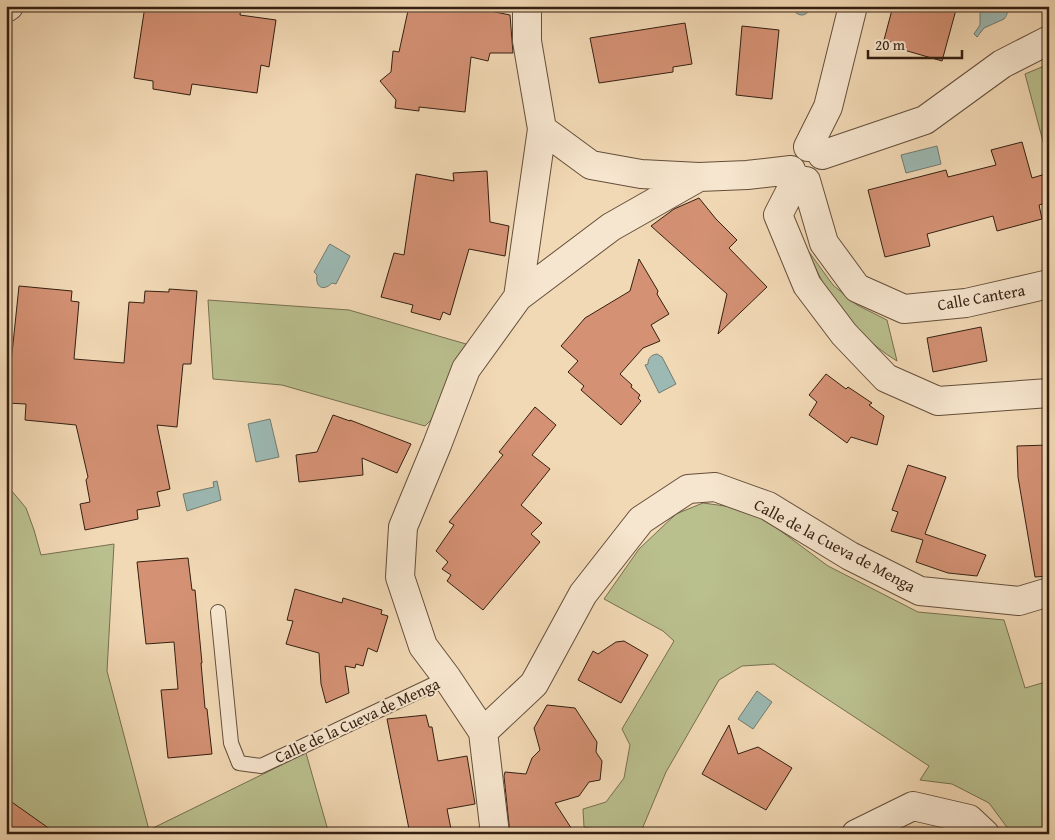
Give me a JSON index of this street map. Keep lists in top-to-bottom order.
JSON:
{
  "streets": {
    "street": ["Calle Cantera", "Calle de la Cueva de Menga"]
  },
  "scale_bar": "20 m"
}
